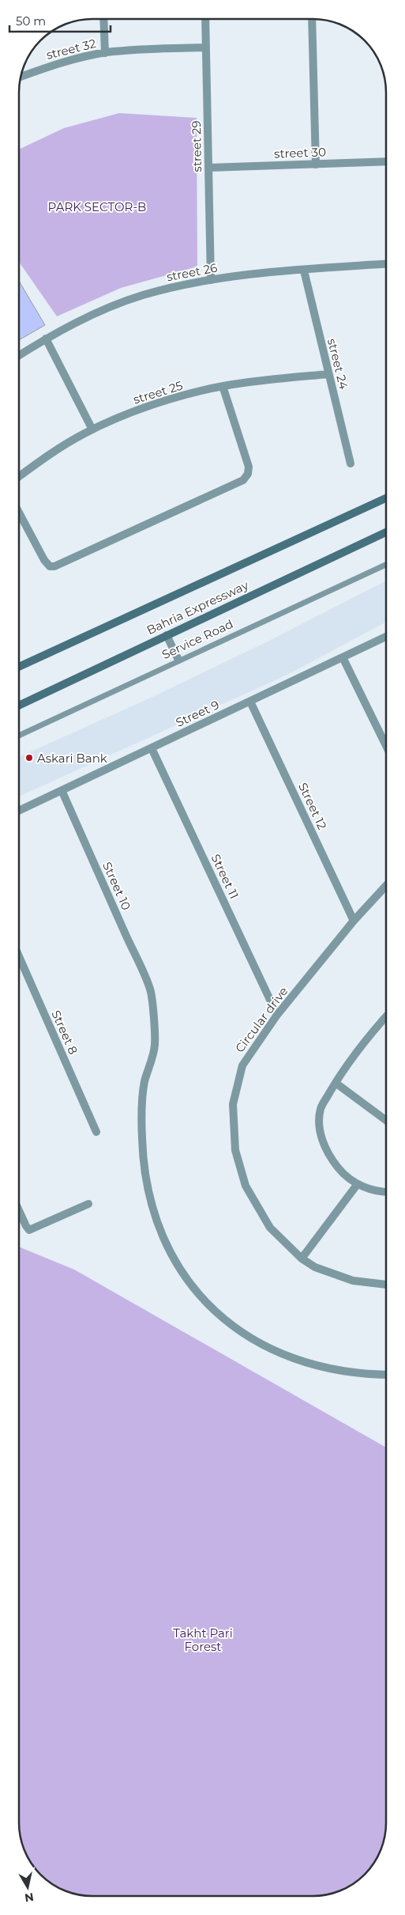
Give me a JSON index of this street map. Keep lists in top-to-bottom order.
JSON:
{
  "streets": {
    "main road": ["Bahria Expressway"],
    "street": [
      "street 32",
      "street 29",
      "street 30",
      "street 26",
      "street 24",
      "street 25",
      "Street 9",
      "Street 12",
      "Street 11",
      "Street 10",
      "Circular drive",
      "Street 8"
    ],
    "lane": ["Service Road"]
  },
  "crossings": [
    ["street 32", "street 29"],
    ["street 29", "street 30"],
    ["street 29", "street 26"],
    ["street 26", "street 24"],
    ["street 24", "street 25"],
    ["Street 9", "Street 12"],
    ["Street 9", "Street 11"],
    ["Street 9", "Street 10"],
    ["Street 12", "Circular drive"],
    ["Street 11", "Circular drive"]
  ],
  "parks": ["PARK SECTOR-B", "Takht Pari Forest"],
  "places": ["Askari Bank"],
  "scale_bar": "50 m",
  "north": "bottom"
}
